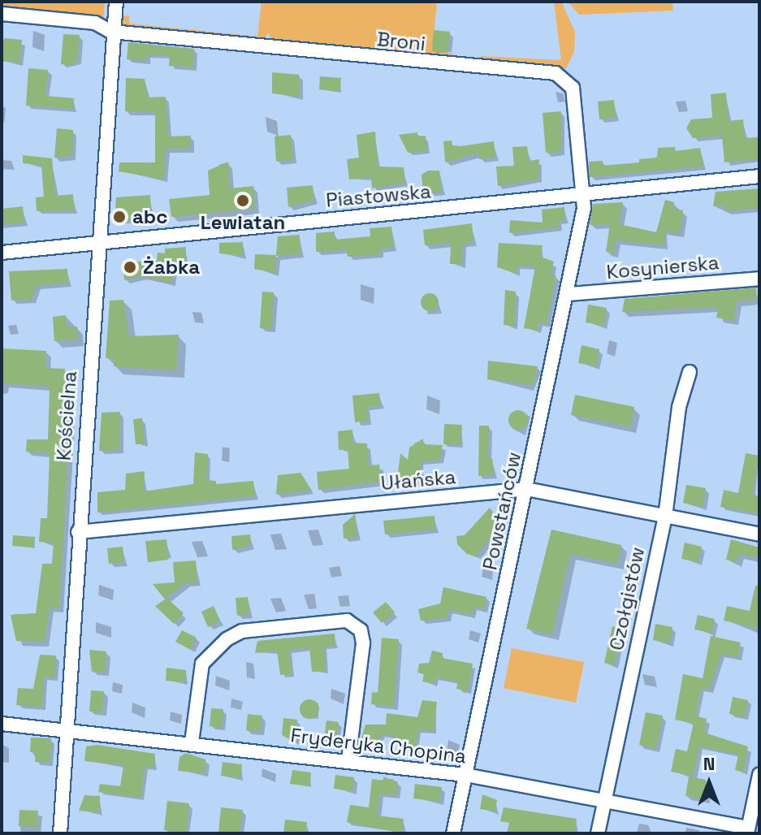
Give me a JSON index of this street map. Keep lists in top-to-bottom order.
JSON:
{
  "streets": {
    "street": [
      "Broni",
      "Piastowska",
      "Kosynierska",
      "Kościelna",
      "Ułańska",
      "Powstańców",
      "Czołgistów",
      "Fryderyka Chopina"
    ]
  },
  "crossings": [
    ["Broni", "Piastowska"],
    ["Broni", "Kościelna"],
    ["Broni", "Powstańców"],
    ["Piastowska", "Kościelna"],
    ["Piastowska", "Powstańców"],
    ["Kosynierska", "Powstańców"],
    ["Kościelna", "Ułańska"],
    ["Kościelna", "Fryderyka Chopina"],
    ["Ułańska", "Powstańców"],
    ["Ułańska", "Czołgistów"],
    ["Powstańców", "Fryderyka Chopina"],
    ["Czołgistów", "Fryderyka Chopina"]
  ],
  "places": ["Lewiatan", "abc", "Żabka"],
  "north": "top"
}
